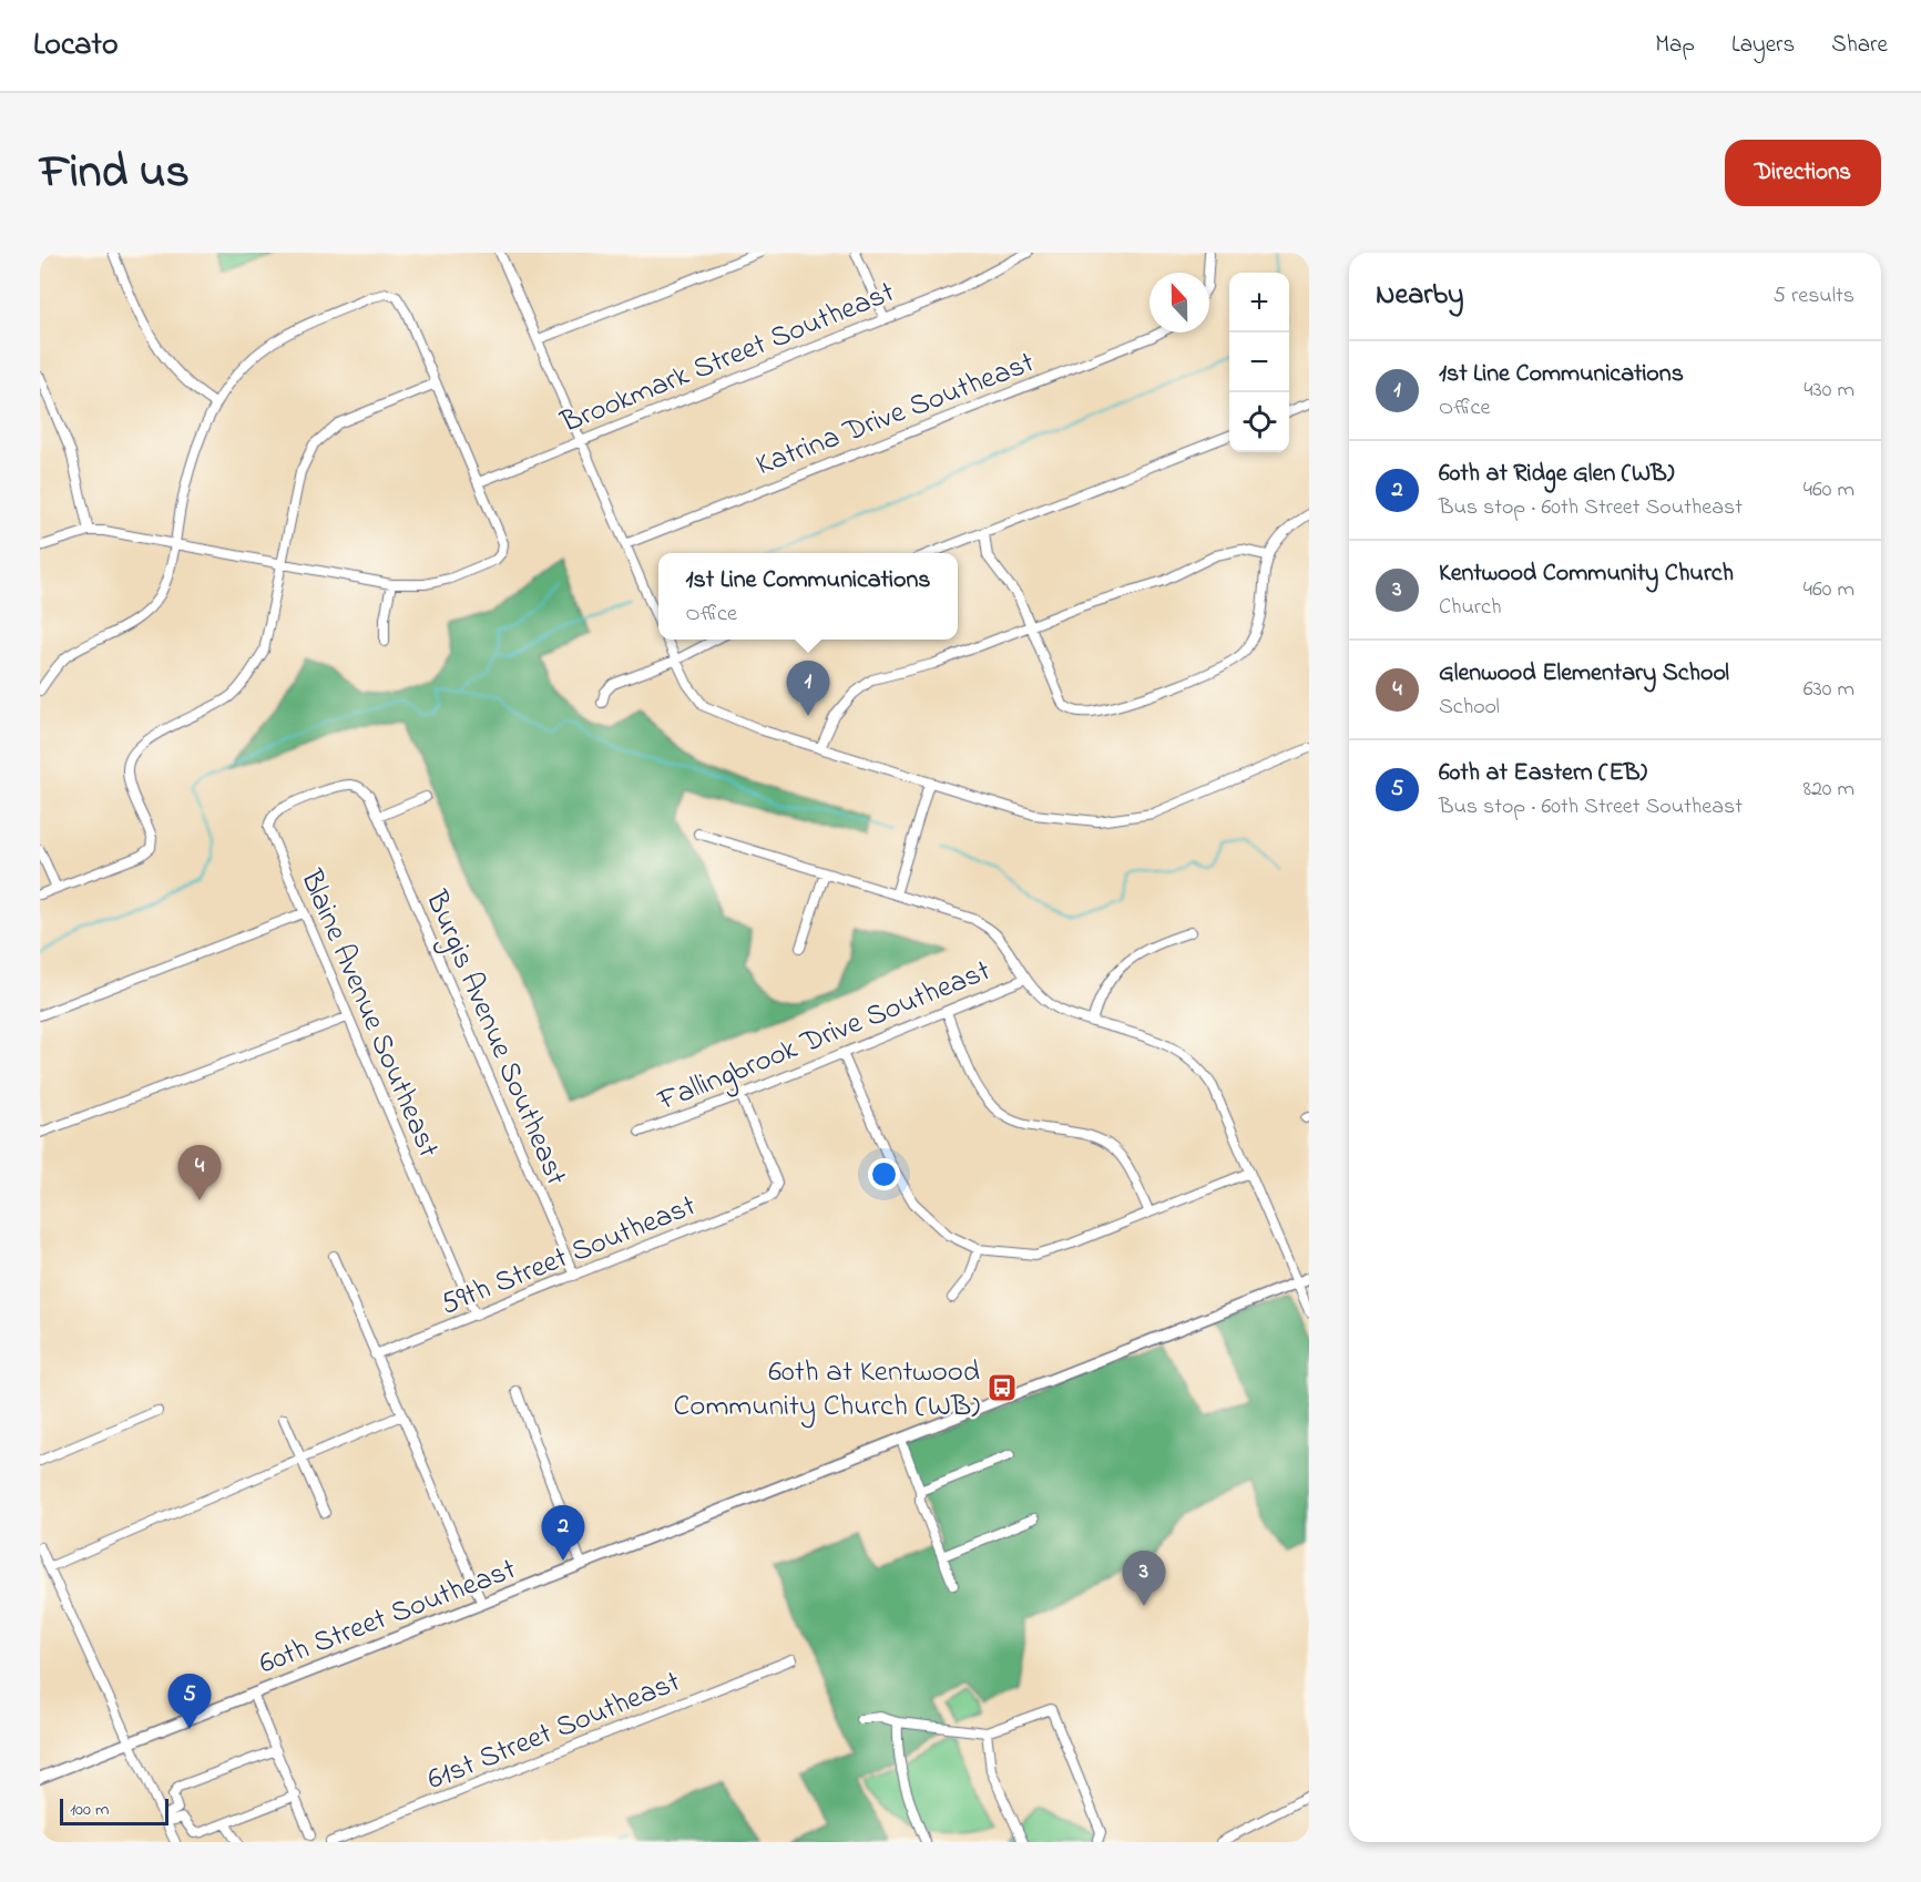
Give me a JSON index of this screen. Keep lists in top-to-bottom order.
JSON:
{
  "streets": {
    "main road": ["60th Street Southeast"],
    "street": [
      "Brookmark Street Southeast",
      "Katrina Drive Southeast",
      "Blaine Avenue Southeast",
      "Fallingbrook Drive Southeast",
      "Burgis Avenue Southeast",
      "59th Street Southeast",
      "61st Street Southeast"
    ]
  },
  "crossings": [
    ["Blaine Avenue Southeast", "Burgis Avenue Southeast"],
    ["Blaine Avenue Southeast", "59th Street Southeast"],
    ["Fallingbrook Drive Southeast", "59th Street Southeast"],
    ["Burgis Avenue Southeast", "59th Street Southeast"]
  ],
  "places": {
    "bus stop": ["60th at Kentwood Community Church (WB)"]
  },
  "scale_bar": "100 m",
  "north": "top",
  "page": {
    "header": "Locato",
    "nav": ["Map", "Layers", "Share"],
    "title": "Find us",
    "buttons": "Directions",
    "heading": ["Nearby", "5 results"],
    "map_buttons": ["+", "−"],
    "list": [
      {
        "mark": "1",
        "name": "1st Line Communications",
        "note": "Office",
        "value": "430 m"
      },
      {
        "mark": "2",
        "name": "60th at Ridge Glen (WB)",
        "note": "Bus stop · 60th Street Southeast",
        "value": "460 m"
      },
      {
        "mark": "3",
        "name": "Kentwood Community Church",
        "note": "Church",
        "value": "460 m"
      },
      {
        "mark": "4",
        "name": "Glenwood Elementary School",
        "note": "School",
        "value": "630 m"
      },
      {
        "mark": "5",
        "name": "60th at Eastern (EB)",
        "note": "Bus stop · 60th Street Southeast",
        "value": "820 m"
      }
    ],
    "popup": ["1st Line Communications", "Office"],
    "pins": [
      "1",
      "4",
      "2",
      "3",
      "5"
    ],
    "scale": "100 m"
  }
}
